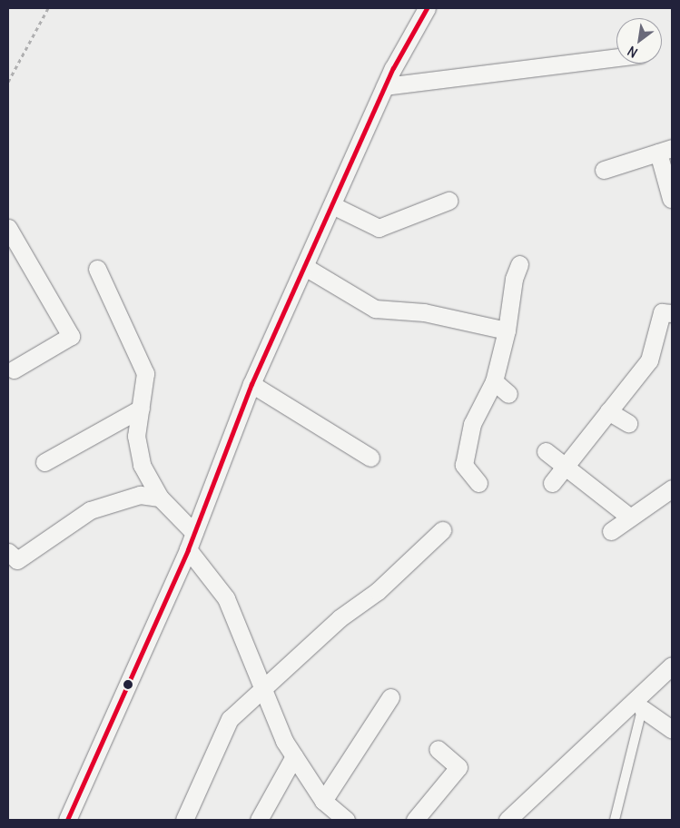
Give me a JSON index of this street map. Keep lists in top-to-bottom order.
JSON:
{
  "north": "bottom left"
}
